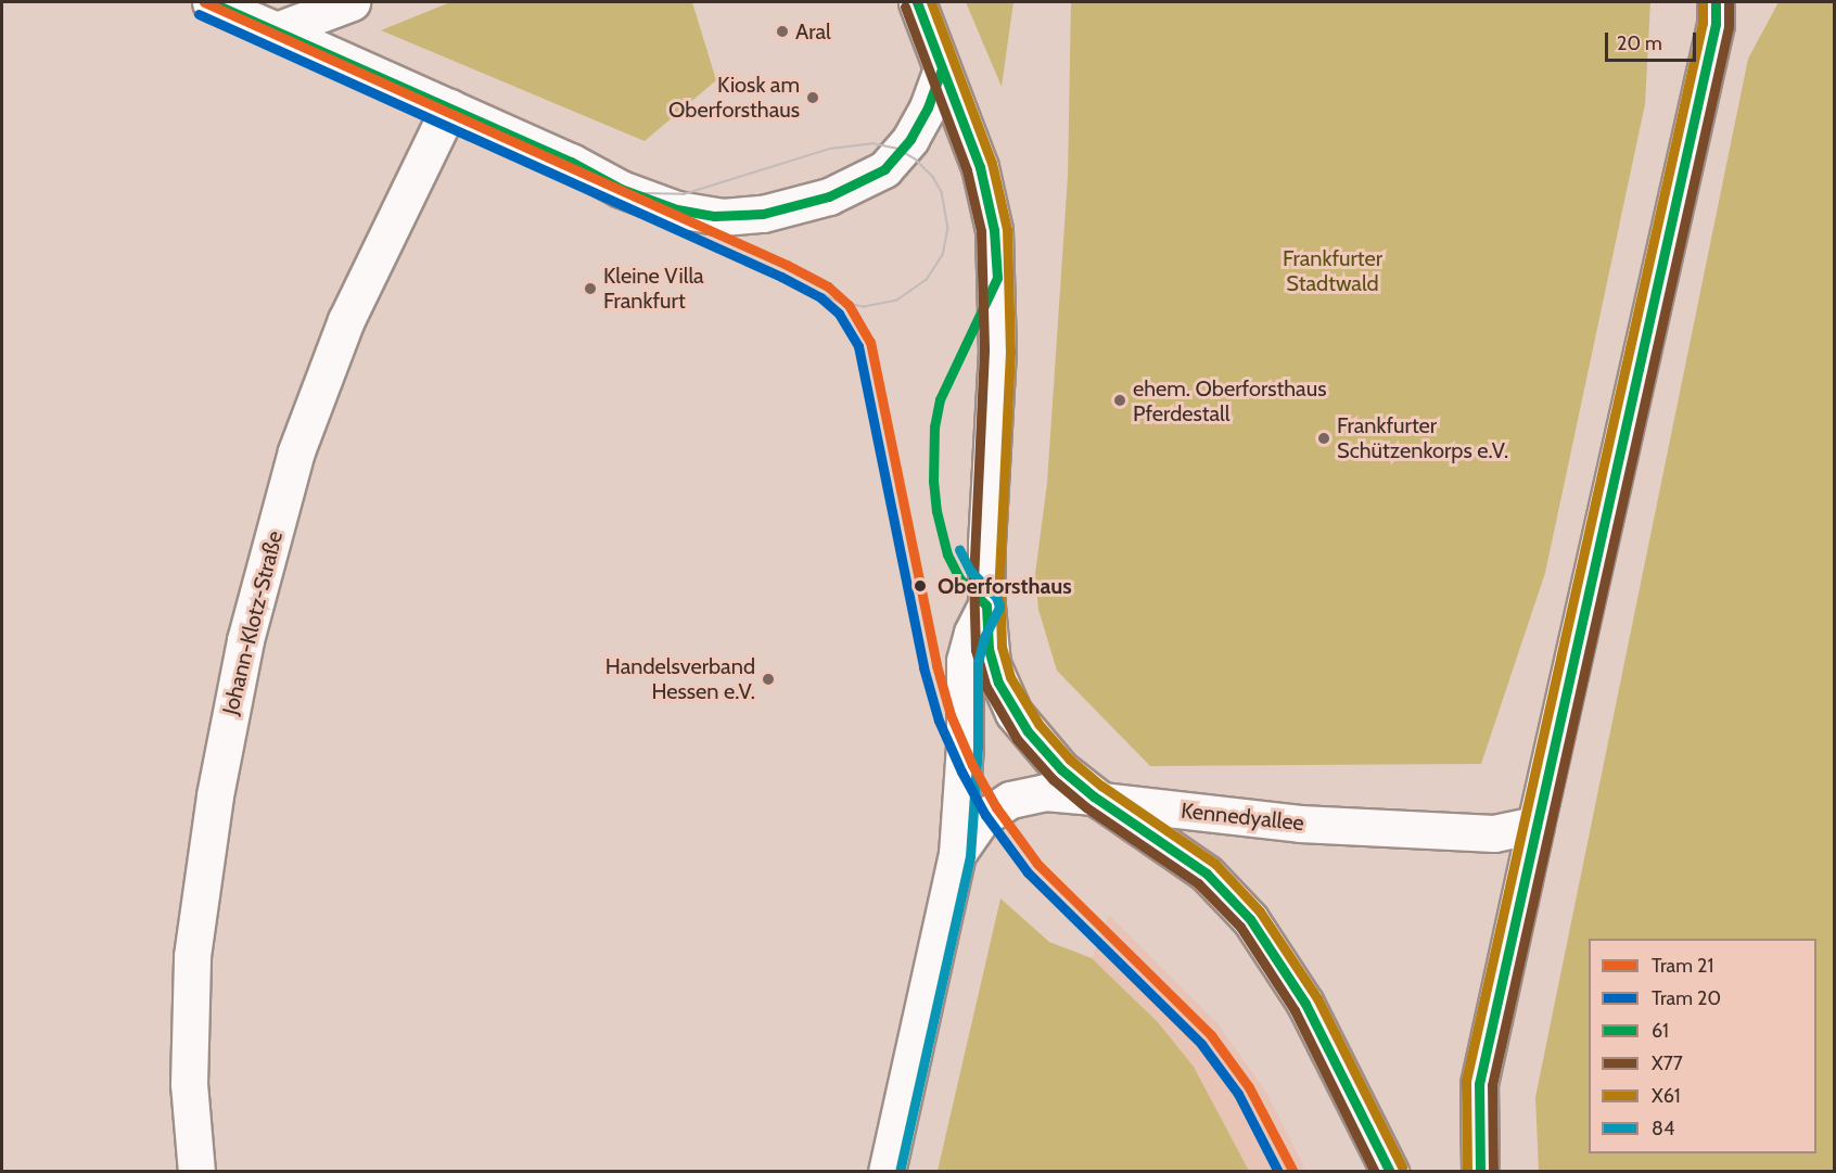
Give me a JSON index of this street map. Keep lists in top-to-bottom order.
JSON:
{
  "streets": {
    "main road": ["Johann-Klotz-Straße", "Kennedyallee"]
  },
  "parks": ["Frankfurter Stadtwald"],
  "places": [
    "Aral",
    "Kiosk am Oberforsthaus",
    "Kleine Villa Frankfurt",
    "ehem. Oberforsthaus Pferdestall",
    "Frankfurter Schützenkorps e.V.",
    "Oberforsthaus",
    "Handelsverband Hessen e.V."
  ],
  "lines": [
    "tram line 21",
    "transit line 61",
    "transit line X77",
    "transit line X61",
    "tram line 20",
    "transit line 84"
  ],
  "legend": [
    "Tram 21",
    "Tram 20",
    "61",
    "X77",
    "X61",
    "84"
  ],
  "scale_bar": "20 m"
}
